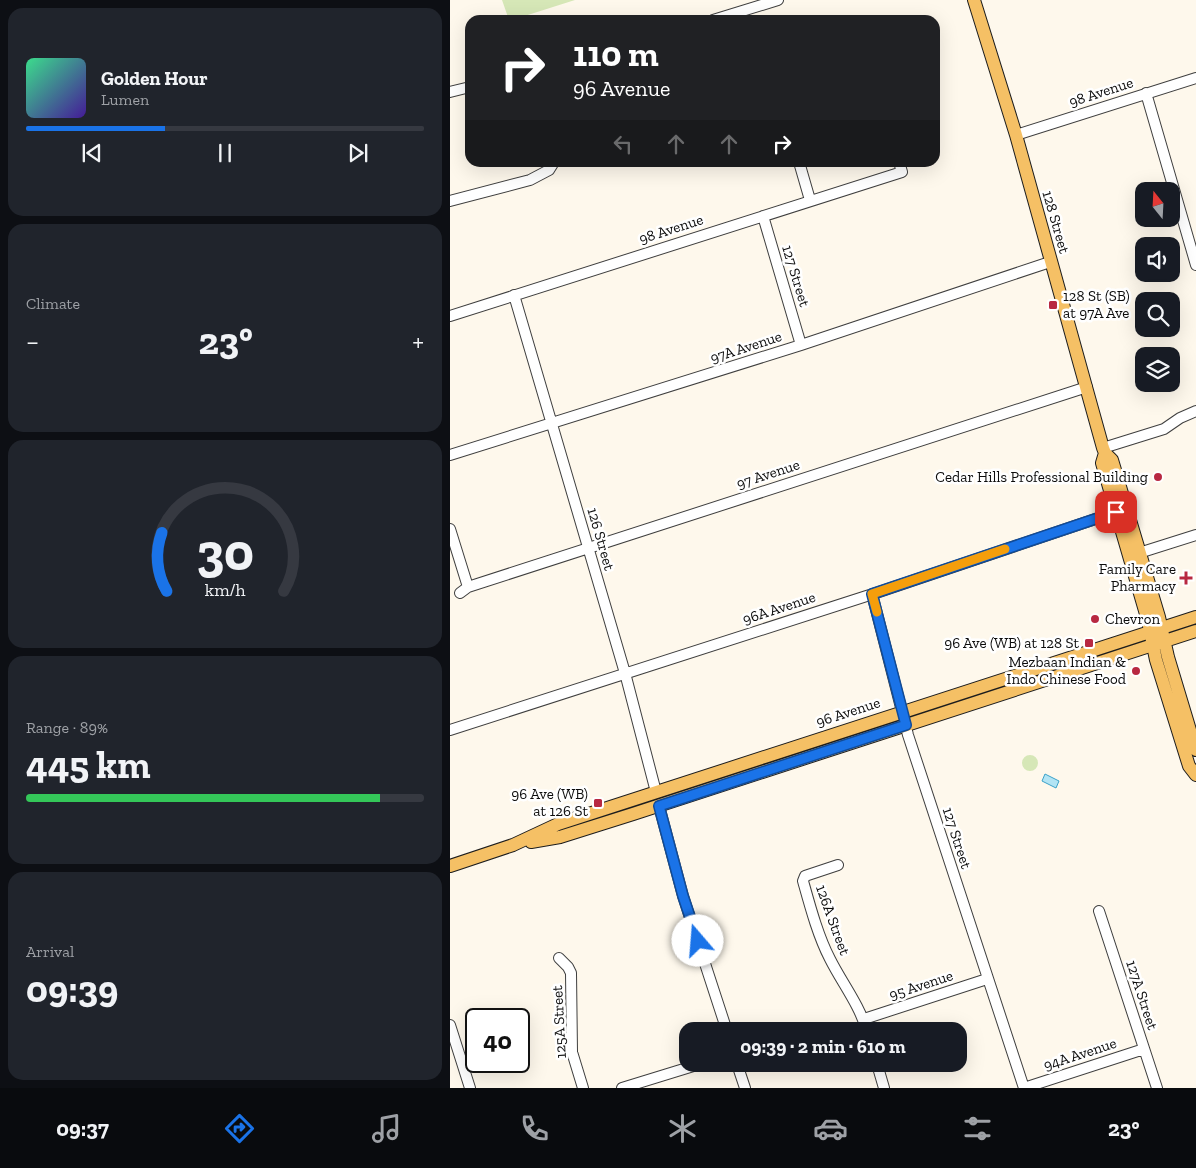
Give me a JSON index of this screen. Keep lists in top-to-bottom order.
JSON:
{
  "streets": {
    "main road": ["128 Street", "96 Avenue"],
    "street": [
      "98 Avenue",
      "127 Street",
      "97A Avenue",
      "97 Avenue",
      "126 Street",
      "96A Avenue",
      "126A Street",
      "95 Avenue",
      "127A Street",
      "125A Street",
      "94A Avenue"
    ]
  },
  "crossings": [
    ["98 Avenue", "128 Street"],
    ["98 Avenue", "127 Street"],
    ["98 Avenue", "126 Street"],
    ["128 Street", "97A Avenue"],
    ["128 Street", "97 Avenue"],
    ["128 Street", "96A Avenue"],
    ["128 Street", "96 Avenue"],
    ["127 Street", "97A Avenue"],
    ["127 Street", "96A Avenue"],
    ["127 Street", "96 Avenue"],
    ["127 Street", "95 Avenue"],
    ["127 Street", "94A Avenue"],
    ["97A Avenue", "126 Street"],
    ["97 Avenue", "126 Street"],
    ["126 Street", "96A Avenue"],
    ["126 Street", "96 Avenue"],
    ["126A Street", "95 Avenue"],
    ["127A Street", "94A Avenue"]
  ],
  "places": {
    "transit": ["128 St (SB) at 97A Ave", "96 Ave (WB) at 128 St", "96 Ave (WB) at 126 St"],
    "other": ["Cedar Hills Professional Building", "Chevron", "Mezbaan Indian & Indo Chinese Food"],
    "health": ["Family Care Pharmacy"]
  },
  "north": "top",
  "page": {
    "turn": ["110 m", "96 Avenue"],
    "song": ["Golden Hour", "Lumen"],
    "tile": [
      "Climate",
      ["Range · 89%", "445 km"],
      ["Arrival", "09:39"]
    ],
    "heat": ["−", "23°", "+"],
    "limit": "40",
    "trip": "09:39 · 2 min · 610 m",
    "tabs": ["09:37", "23°"],
    "gauge": ["30", "km/h"]
  }
}
